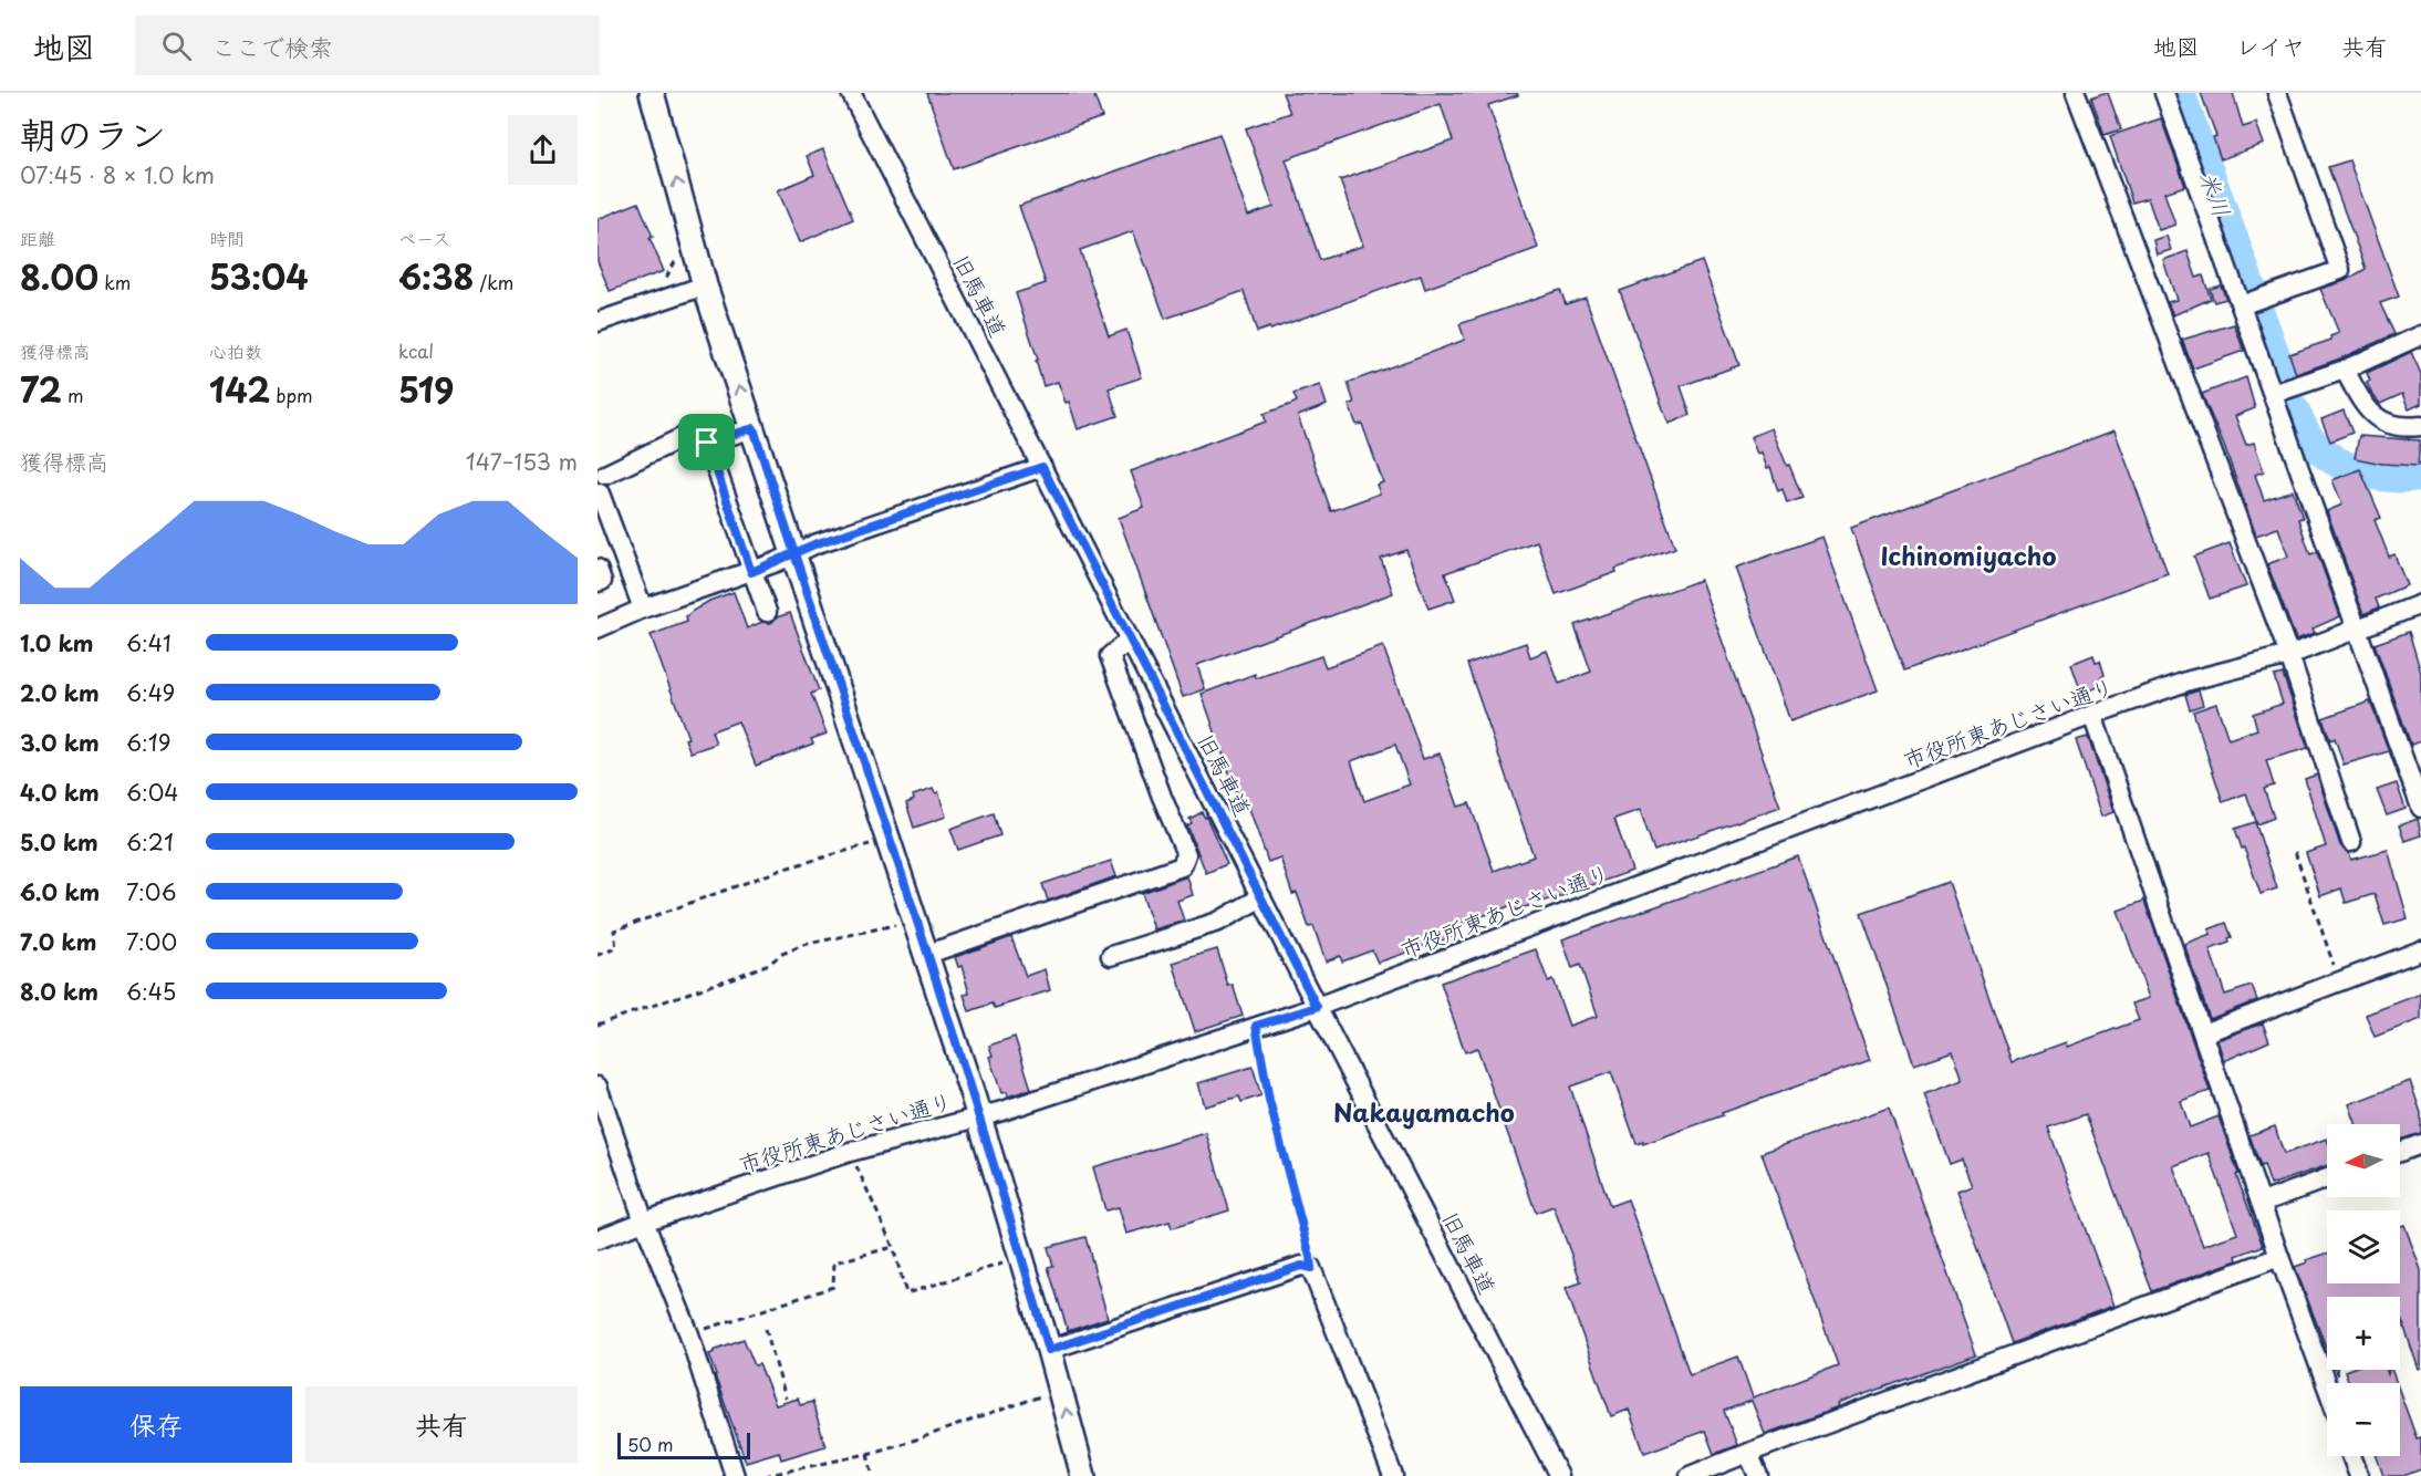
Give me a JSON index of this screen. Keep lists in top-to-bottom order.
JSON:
{
  "streets": {
    "street": ["旧馬車道", "市役所東あじさい通り"]
  },
  "crossings": [
    ["旧馬車道", "市役所東あじさい通り"]
  ],
  "districts": ["Ichinomiyacho", "Nakayamacho"],
  "water": ["米川"],
  "scale_bar": "50 m",
  "north": "left",
  "page": {
    "header": "地図",
    "search": "ここで検索",
    "nav": ["地図", "レイヤ", "共有"],
    "heading": ["朝のラン", "07:45 · 8 × 1.0 km"],
    "stats": [
      ["距離", "8.00 km"],
      ["時間", "53:04"],
      ["ペース", "6:38 /km"],
      ["獲得標高", "72 m"],
      ["心拍数", "142 bpm"],
      ["kcal", "519"]
    ],
    "chart": ["獲得標高", "147–153 m"],
    "list": [
      {
        "name": "1.0 km",
        "note": "6:41"
      },
      {
        "name": "2.0 km",
        "note": "6:49"
      },
      {
        "name": "3.0 km",
        "note": "6:19"
      },
      {
        "name": "4.0 km",
        "note": "6:04"
      },
      {
        "name": "5.0 km",
        "note": "6:21"
      },
      {
        "name": "6.0 km",
        "note": "7:06"
      },
      {
        "name": "7.0 km",
        "note": "7:00"
      },
      {
        "name": "8.0 km",
        "note": "6:45"
      }
    ],
    "map_buttons": ["+", "−"],
    "buttons": ["保存", "共有"],
    "scale": "50 m"
  }
}
